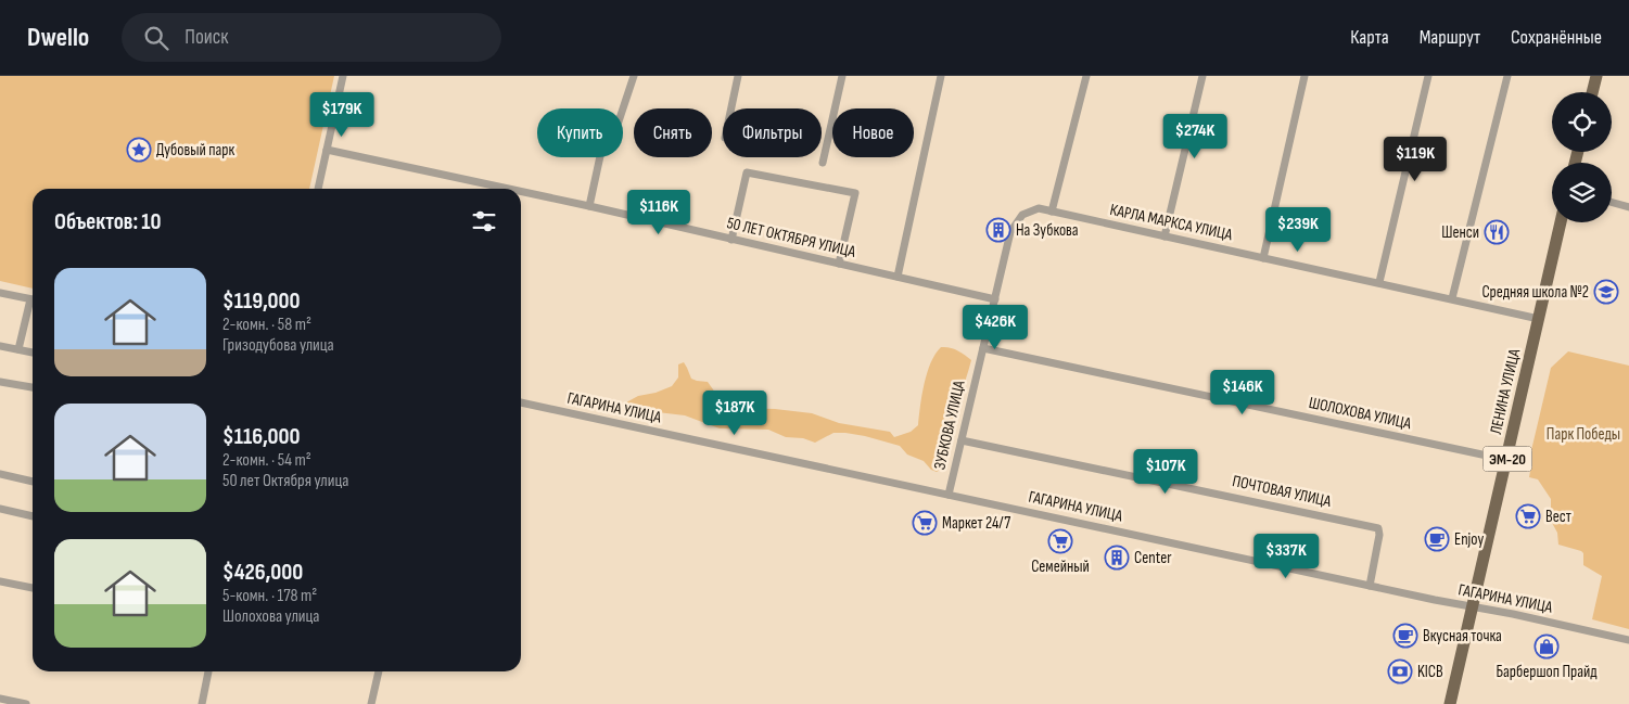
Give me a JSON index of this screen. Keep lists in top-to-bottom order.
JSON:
{
  "streets": {
    "main road": ["ЛЕНИНА УЛИЦА", "ЭМ-20"],
    "street": [
      "КАРЛА МАРКСА УЛИЦА",
      "50 ЛЕТ ОКТЯБРЯ УЛИЦА",
      "ГАГАРИНА УЛИЦА",
      "ШОЛОХОВА УЛИЦА",
      "ЗУБКОВА УЛИЦА",
      "ПОЧТОВАЯ УЛИЦА"
    ]
  },
  "crossings": [
    ["КАРЛА МАРКСА УЛИЦА", "ЛЕНИНА УЛИЦА"],
    ["КАРЛА МАРКСА УЛИЦА", "ЗУБКОВА УЛИЦА"],
    ["50 ЛЕТ ОКТЯБРЯ УЛИЦА", "ЗУБКОВА УЛИЦА"],
    ["ЛЕНИНА УЛИЦА", "ГАГАРИНА УЛИЦА"],
    ["ЛЕНИНА УЛИЦА", "ШОЛОХОВА УЛИЦА"],
    ["ГАГАРИНА УЛИЦА", "ЗУБКОВА УЛИЦА"],
    ["ГАГАРИНА УЛИЦА", "ПОЧТОВАЯ УЛИЦА"],
    ["ШОЛОХОВА УЛИЦА", "ЗУБКОВА УЛИЦА"],
    ["ЗУБКОВА УЛИЦА", "ПОЧТОВАЯ УЛИЦА"]
  ],
  "parks": ["Парк Победы"],
  "places": {
    "place": ["Дубовый парк"],
    "building": ["На Зубкова", "Center"],
    "restaurant": ["Шенси"],
    "school or university": ["Средняя школа №2"],
    "supermarket": ["Вест", "Маркет 24/7", "Семейный"],
    "cafe": ["Enjoy", "Вкусная точка"],
    "shop": ["Барбершоп Прайд"],
    "bank": ["KICB"]
  },
  "page": {
    "header": "Dwello",
    "search": "Поиск",
    "nav": ["Карта", "Маршрут", "Сохранённые"],
    "price": [
      "$179K",
      "$274K",
      "$119K",
      "$116K",
      "$239K",
      "$426K",
      "$146K",
      "$187K",
      "$107K",
      "$337K"
    ],
    "chip": [
      "Купить",
      "Снять",
      "Фильтры",
      "Новое"
    ],
    "heading": "Объектов: 10",
    "list": [
      {
        "name": "$119,000",
        "note": "2-комн. · 58 m² · Гризодубова улица"
      },
      {
        "name": "$116,000",
        "note": "2-комн. · 54 m² · 50 лет Октября улица"
      },
      {
        "name": "$426,000",
        "note": "5-комн. · 178 m² · Шолохова улица"
      }
    ]
  }
}
